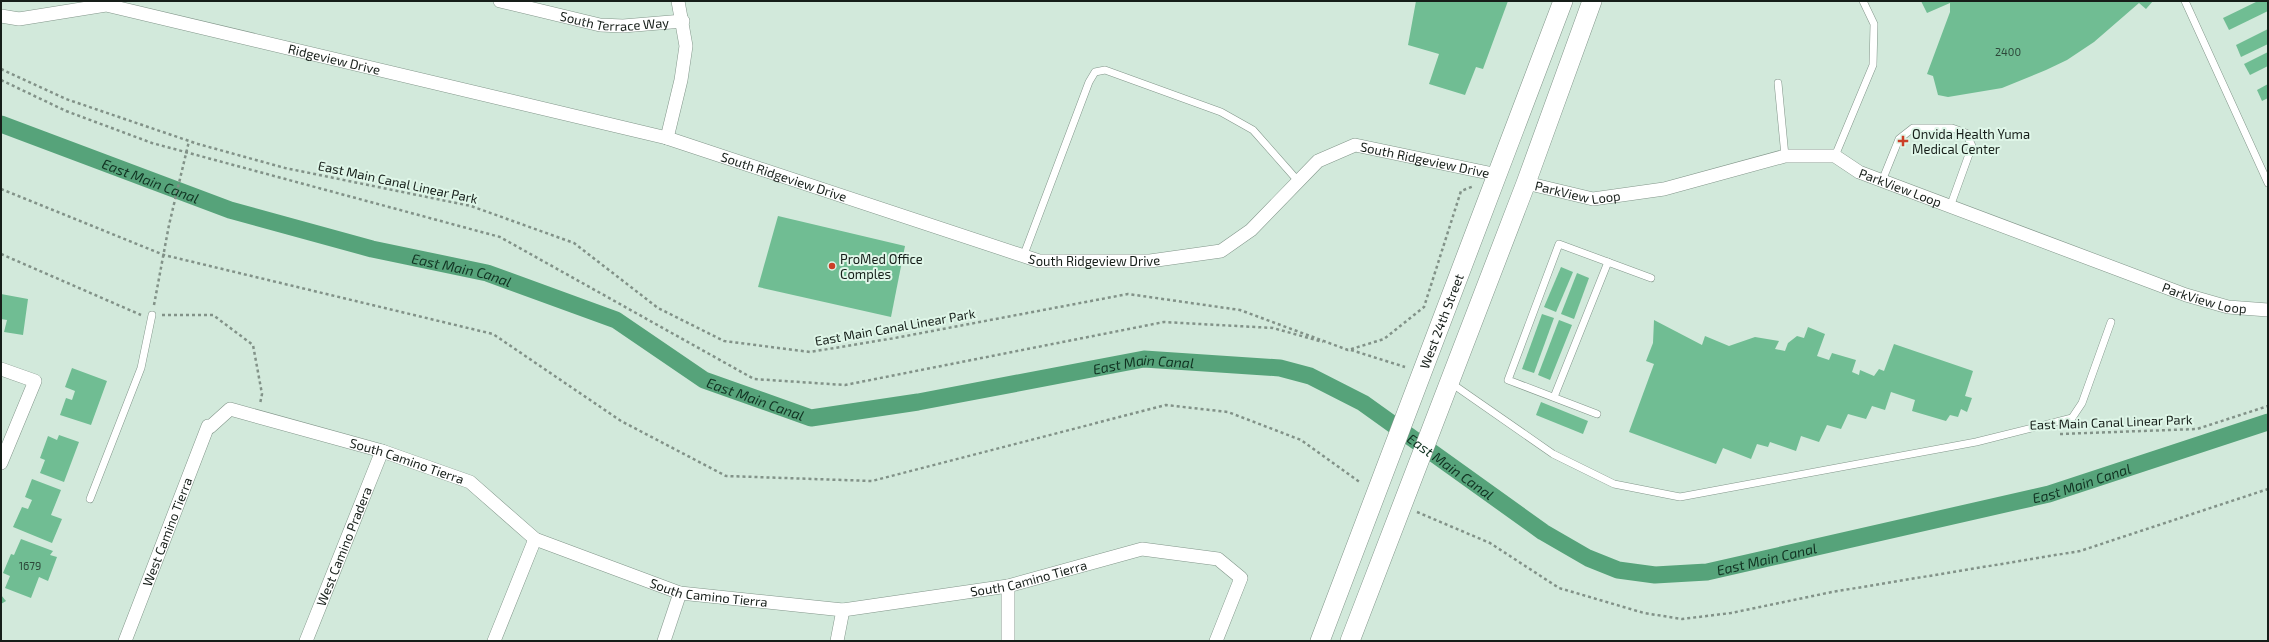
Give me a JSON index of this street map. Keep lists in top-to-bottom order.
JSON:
{
  "streets": {
    "main road": ["West 24th Street"],
    "street": [
      "South Terrace Way",
      "Ridgeview Drive",
      "South Ridgeview Drive",
      "ParkView Loop",
      "South Camino Tierra",
      "West Camino Tierra",
      "West Camino Pradera"
    ],
    "path": ["East Main Canal Linear Park"]
  },
  "crossings": [
    ["Ridgeview Drive", "South Ridgeview Drive"],
    ["South Ridgeview Drive", "East Main Canal Linear Park"],
    ["South Ridgeview Drive", "West 24th Street"],
    ["East Main Canal Linear Park", "West 24th Street"],
    ["South Camino Tierra", "West Camino Tierra"],
    ["South Camino Tierra", "West Camino Pradera"]
  ],
  "water": ["East Main Canal"],
  "places": {
    "health": ["Onvida Health Yuma Medical Center"],
    "other": ["ProMed Office Comples"]
  },
  "house_numbers": ["2400", "1679"]
}
